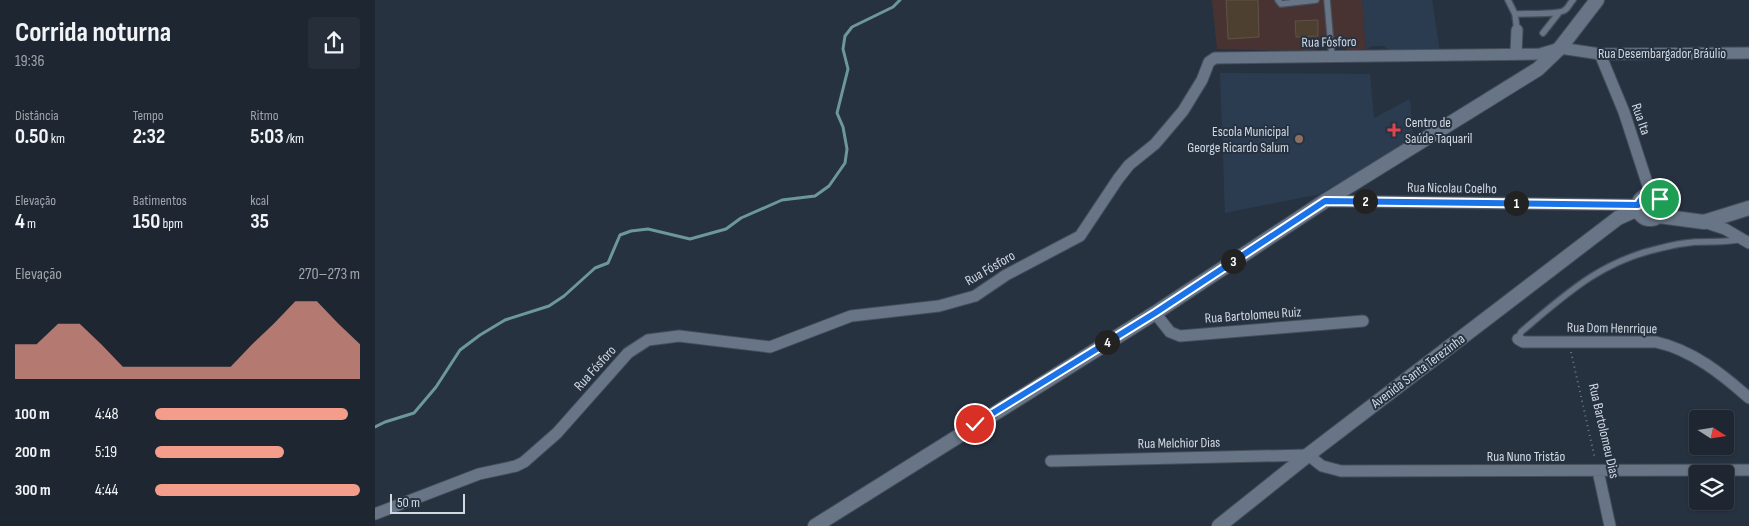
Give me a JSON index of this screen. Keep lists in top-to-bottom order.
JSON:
{
  "streets": {
    "street": [
      "Rua Fósforo",
      "Rua Desembargador Bráulio",
      "Rua Ita",
      "Rua Nicolau Coelho",
      "Rua Bartolomeu Ruiz",
      "Rua Dom Henrrique",
      "Avenida Santa Terezinha",
      "Rua Bartolomeu Dias",
      "Rua Melchior Dias",
      "Rua Nuno Tristão"
    ]
  },
  "crossings": [
    ["Rua Fósforo", "Rua Desembargador Bráulio"],
    ["Rua Desembargador Bráulio", "Rua Ita"],
    ["Rua Ita", "Rua Nicolau Coelho"],
    ["Rua Ita", "Avenida Santa Terezinha"],
    ["Rua Nicolau Coelho", "Avenida Santa Terezinha"],
    ["Rua Dom Henrrique", "Rua Bartolomeu Dias"],
    ["Avenida Santa Terezinha", "Rua Melchior Dias"],
    ["Avenida Santa Terezinha", "Rua Nuno Tristão"],
    ["Rua Bartolomeu Dias", "Rua Nuno Tristão"],
    ["Rua Melchior Dias", "Rua Nuno Tristão"]
  ],
  "places": {
    "health": ["Centro de Saúde Taquaril"],
    "other": ["Escola Municipal George Ricardo Salum"]
  },
  "scale_bar": "50 m",
  "north": "right",
  "page": {
    "heading": ["Corrida noturna", "19:36"],
    "stats": [
      ["Distância", "0.50 km"],
      ["Tempo", "2:32"],
      ["Ritmo", "5:03 /km"],
      ["Elevação", "4 m"],
      ["Batimentos", "150 bpm"],
      ["kcal", "35"]
    ],
    "pins": [
      "2",
      "1",
      "3",
      "4"
    ],
    "chart": ["Elevação", "270–273 m"],
    "list": [
      {
        "name": "100 m",
        "note": "4:48"
      },
      {
        "name": "200 m",
        "note": "5:19"
      },
      {
        "name": "300 m",
        "note": "4:44"
      }
    ],
    "scale": "50 m"
  }
}
